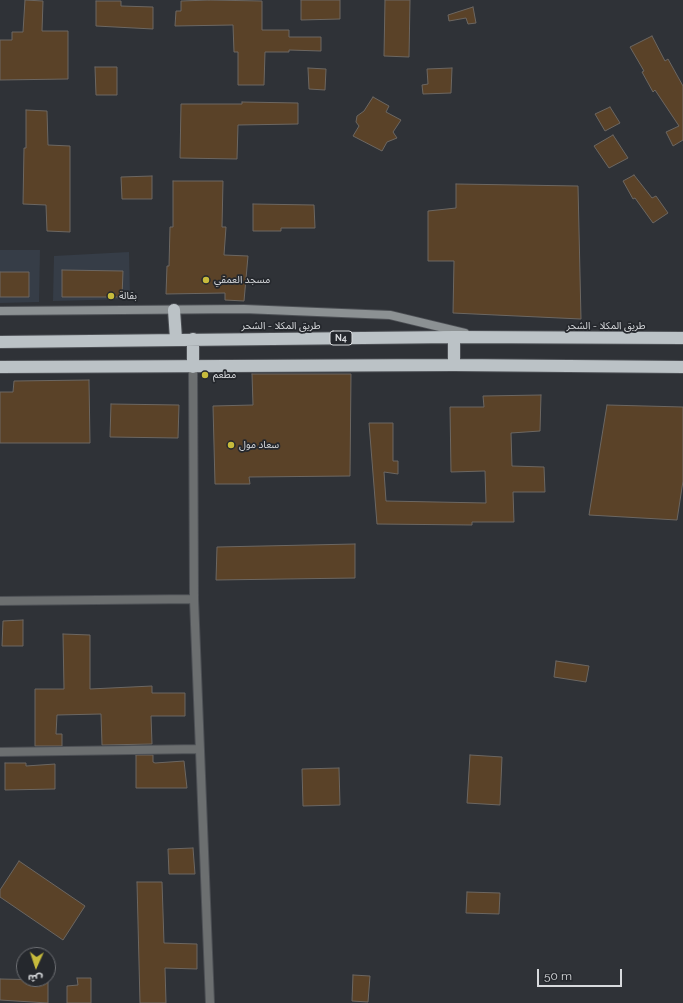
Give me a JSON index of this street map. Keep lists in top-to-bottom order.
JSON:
{
  "streets": {
    "highway": ["طريق المكلا - الشحر", "N4"]
  },
  "places": [
    "مسجد العمقي",
    "بقالة",
    "مطعم",
    "سعاد مول"
  ],
  "scale_bar": "50 m",
  "north": "bottom"
}
